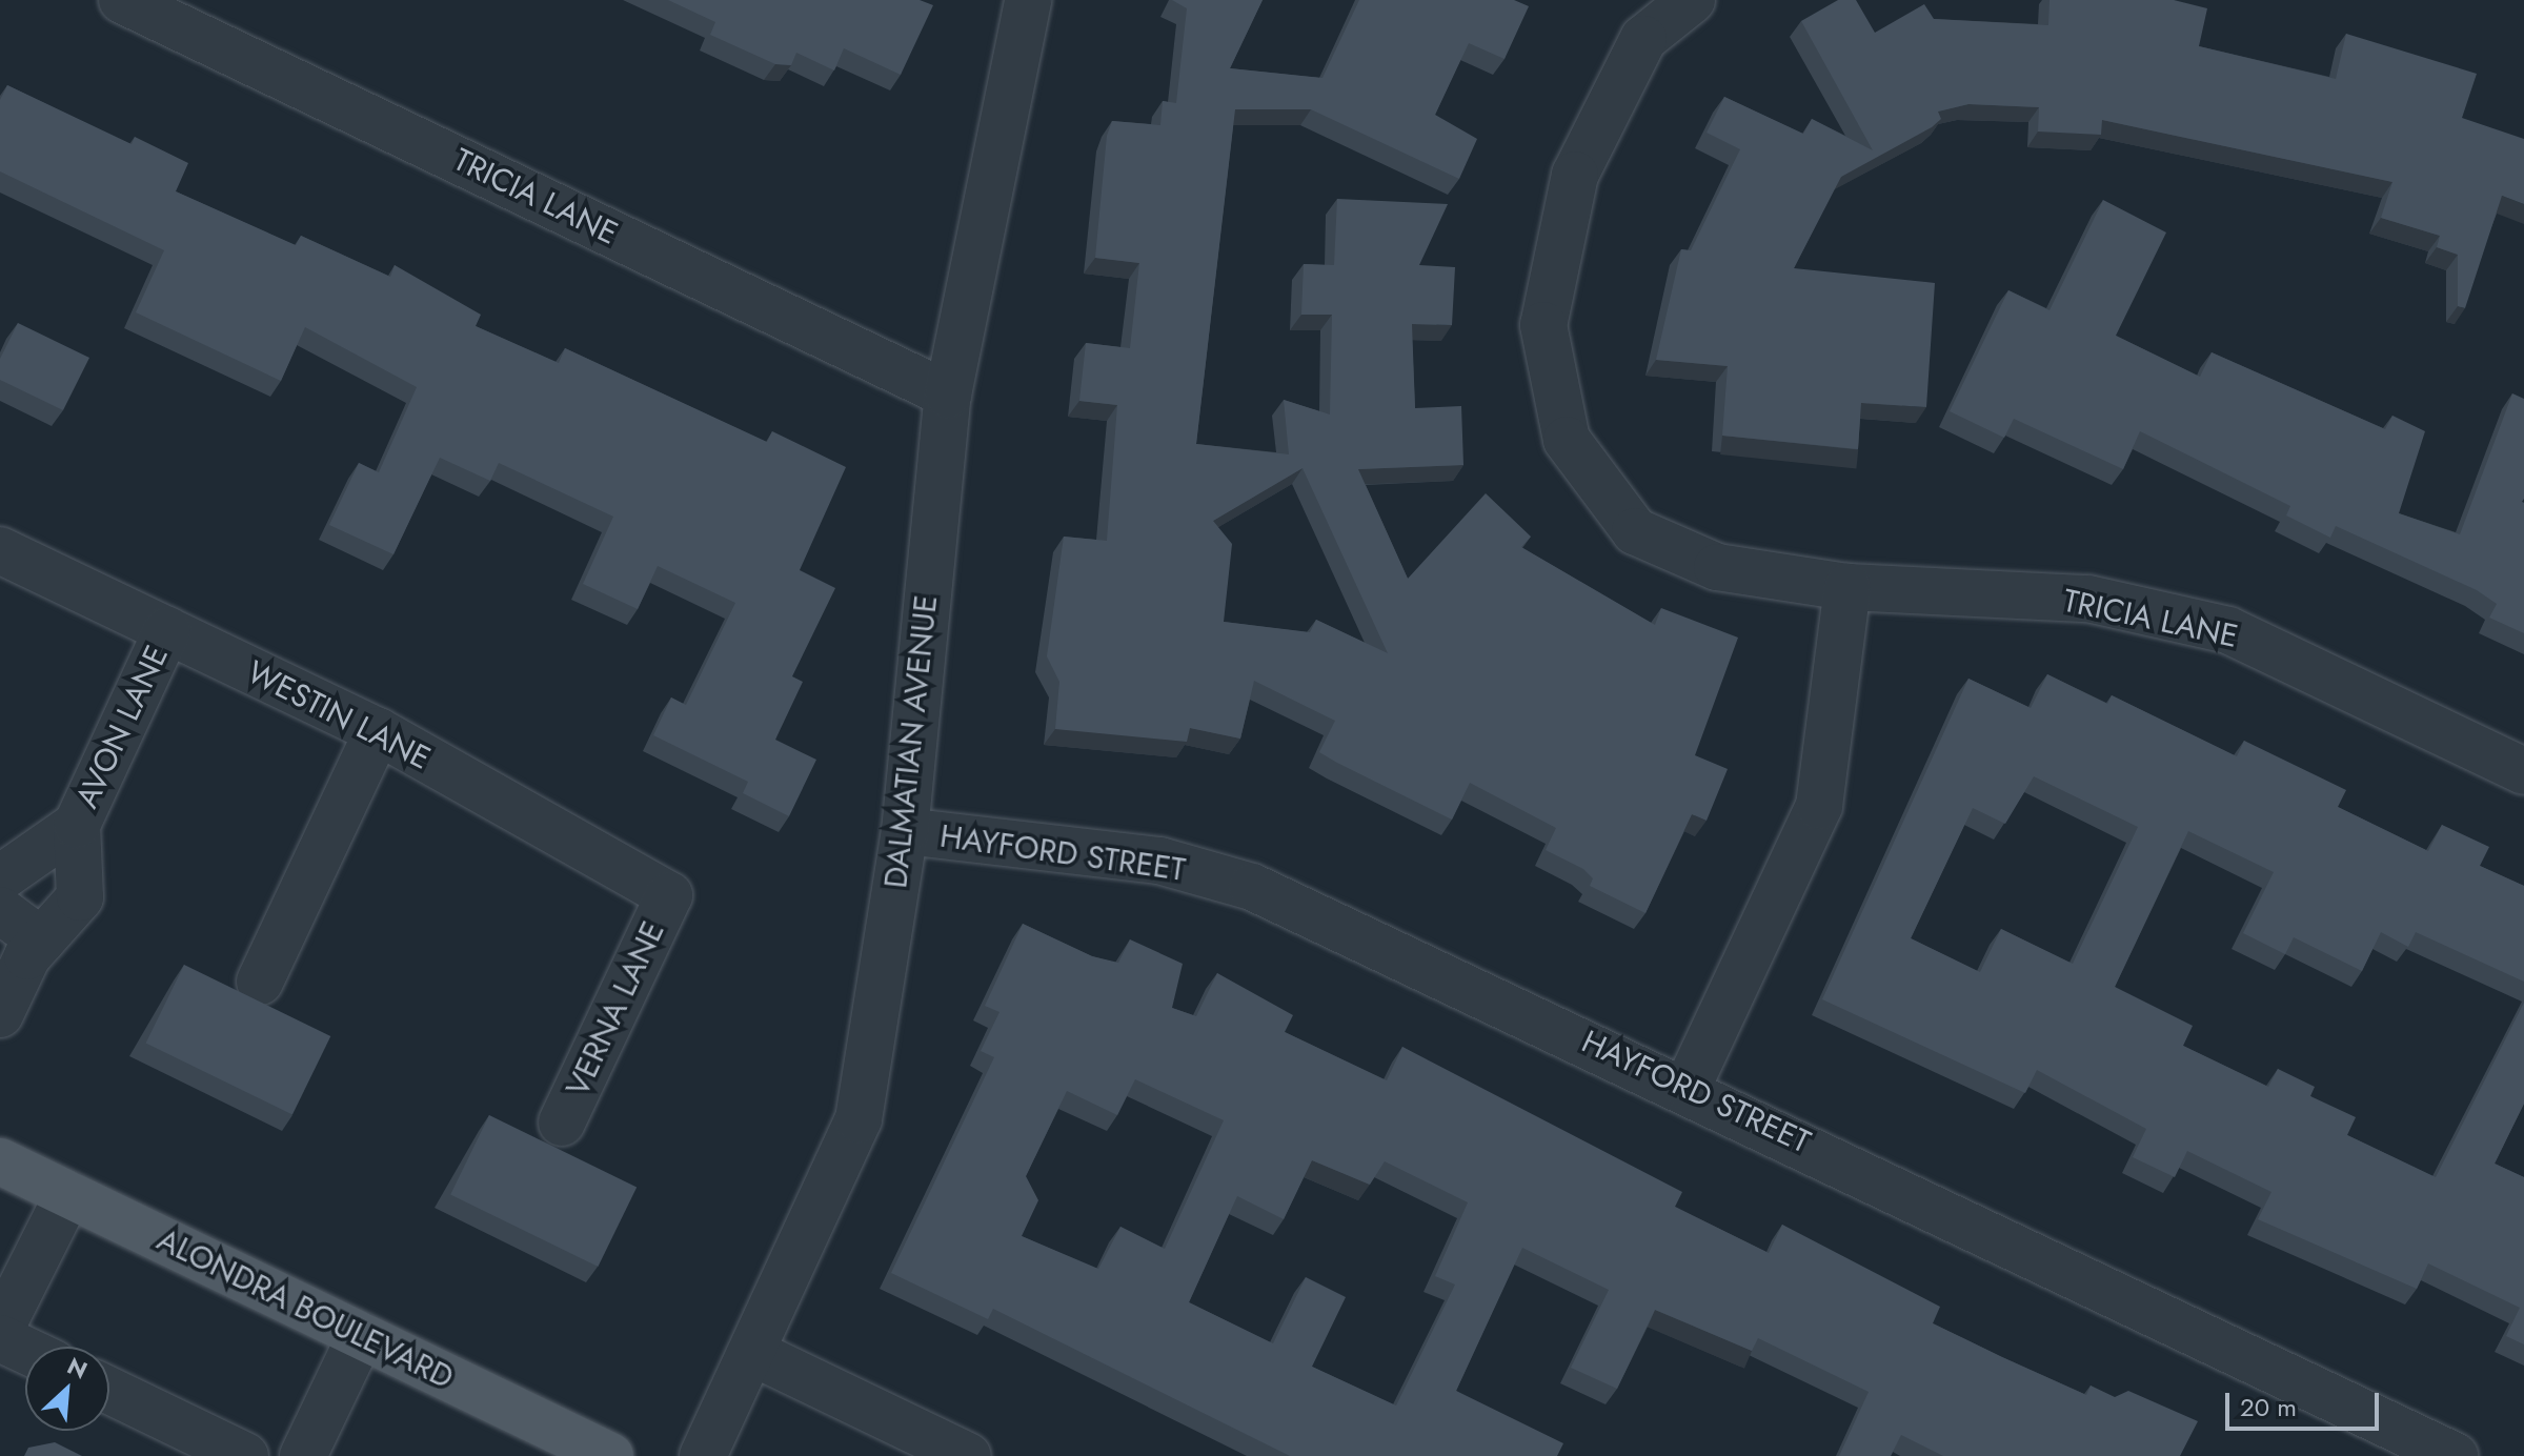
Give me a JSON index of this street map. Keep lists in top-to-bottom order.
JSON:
{
  "streets": {
    "main road": ["ALONDRA BOULEVARD"],
    "street": [
      "TRICIA LANE",
      "WESTIN LANE",
      "AVON LANE",
      "DALMATIAN AVENUE",
      "HAYFORD STREET",
      "VERNA LANE"
    ]
  },
  "crossings": [
    ["TRICIA LANE", "DALMATIAN AVENUE"],
    ["WESTIN LANE", "AVON LANE"],
    ["WESTIN LANE", "VERNA LANE"],
    ["DALMATIAN AVENUE", "HAYFORD STREET"]
  ],
  "scale_bar": "20 m",
  "north": "top right"
}
